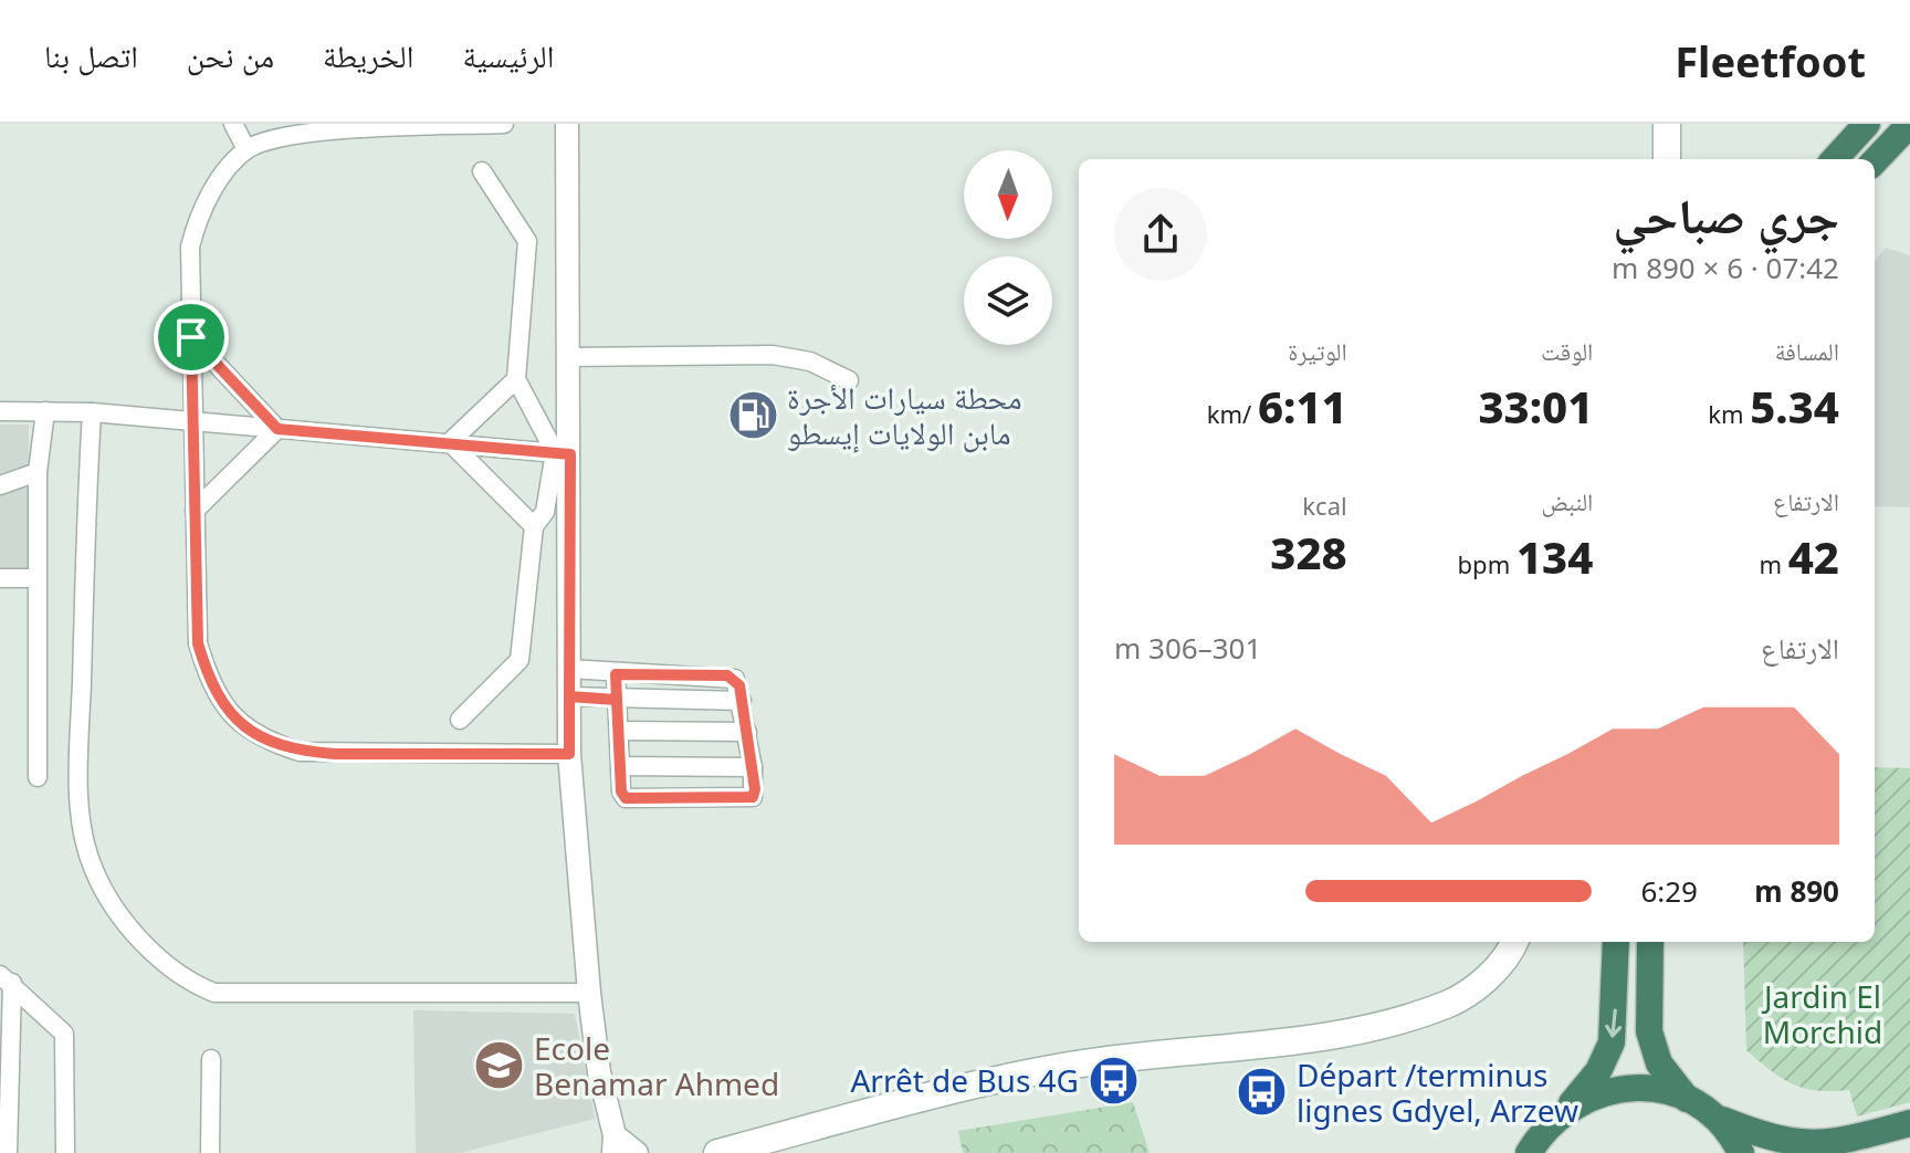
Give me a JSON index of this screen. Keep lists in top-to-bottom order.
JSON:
{
  "parks": ["Jardin El Morchid"],
  "places": {
    "fuel station": ["محطة سيارات الأجرة مابن الولايات إيسطو"],
    "school or university": ["Ecole Benamar Ahmed"],
    "bus stop": ["Arrêt de Bus 4G", "Départ /terminus lignes Gdyel, Arzew"]
  },
  "north": "bottom",
  "page": {
    "header": "Fleetfoot",
    "nav": [
      "الرئيسية",
      "الخريطة",
      "من نحن",
      "اتصل بنا"
    ],
    "heading": ["جري صباحي", "07:42 · 6 × 890 m"],
    "stats": [
      ["المسافة", "5.34 km"],
      ["الوقت", "33:01"],
      ["الوتيرة", "6:11 /km"],
      ["الارتفاع", "42 m"],
      ["النبض", "134 bpm"],
      ["kcal", "328"]
    ],
    "chart": ["الارتفاع", "301–306 m"],
    "list": [
      {
        "name": "890 m",
        "note": "6:29"
      }
    ]
  }
}
